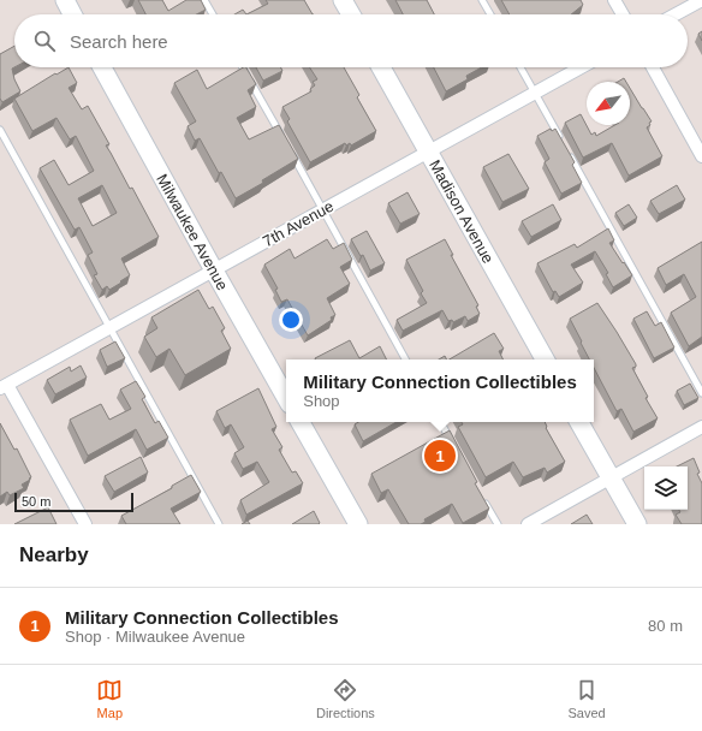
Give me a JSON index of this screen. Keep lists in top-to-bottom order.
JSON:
{
  "streets": {
    "street": ["Madison Avenue", "7th Avenue", "Milwaukee Avenue"]
  },
  "crossings": [
    ["Madison Avenue", "7th Avenue"],
    ["7th Avenue", "Milwaukee Avenue"]
  ],
  "scale_bar": "50 m",
  "north": "bottom left",
  "page": {
    "search": "Search here",
    "popup": ["Military Connection Collectibles", "Shop"],
    "pins": "1",
    "scale": "50 m",
    "heading": "Nearby",
    "list": [
      {
        "mark": "1",
        "name": "Military Connection Collectibles",
        "note": "Shop · Milwaukee Avenue",
        "value": "80 m"
      }
    ],
    "nav": ["Map", "Directions", "Saved"]
  }
}
